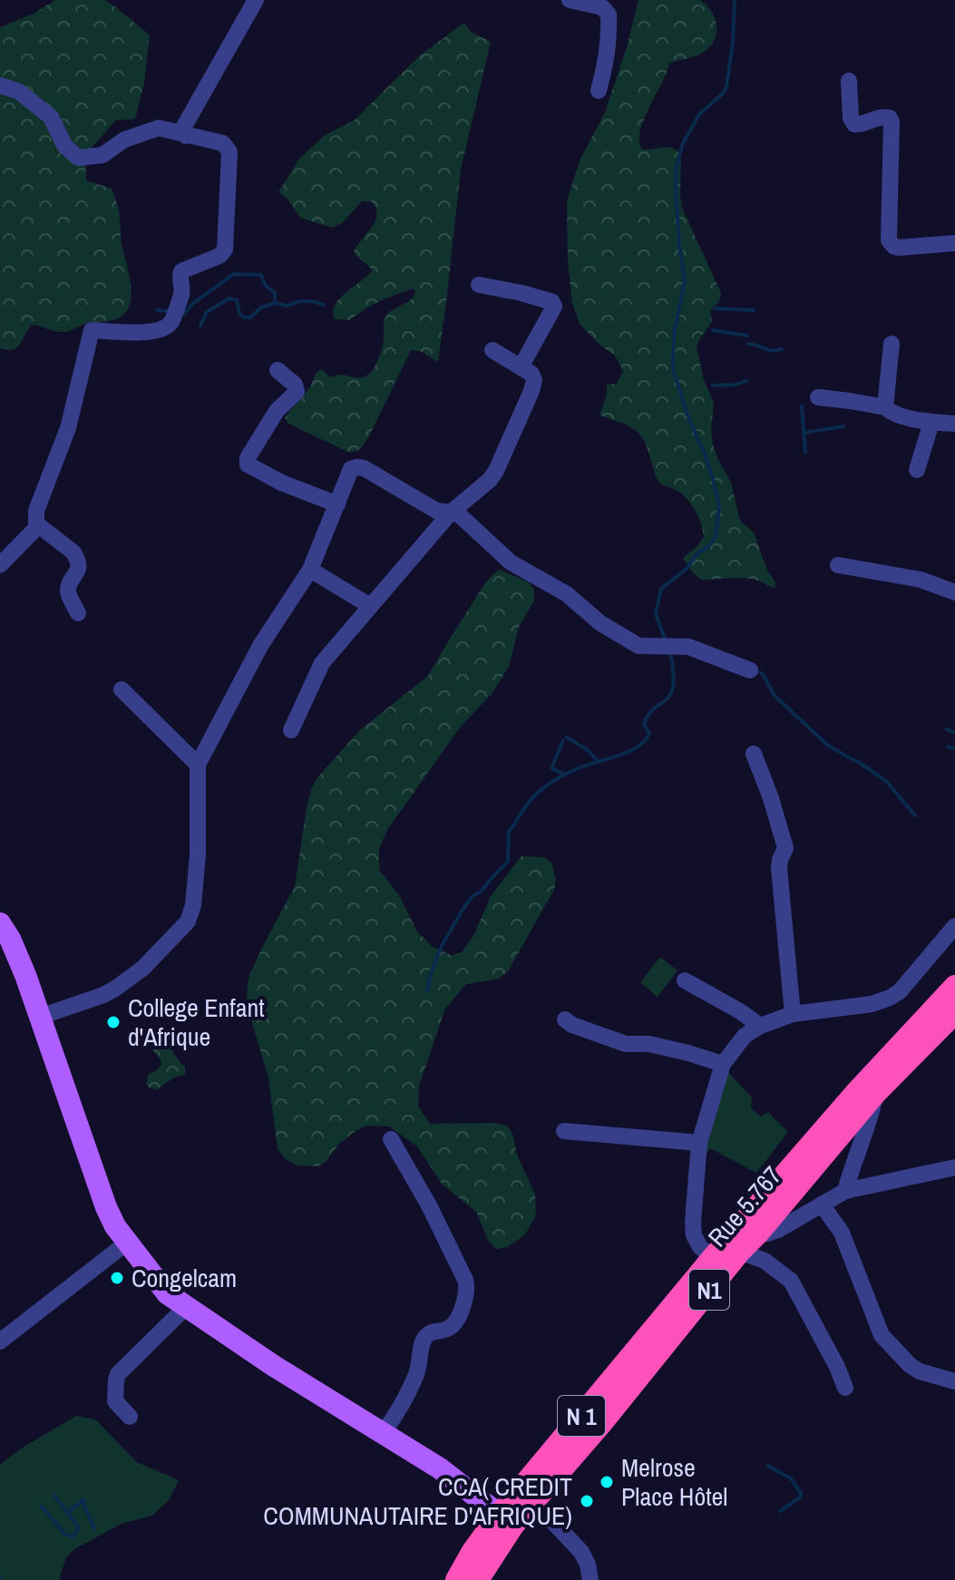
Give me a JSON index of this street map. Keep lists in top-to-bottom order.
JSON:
{
  "streets": {
    "highway": ["Rue 5.767", "N1", "N 1"]
  },
  "crossings": [
    ["Rue 5.767", "N 1"]
  ],
  "places": [
    "College Enfant d'Afrique",
    "Congelcam",
    "Melrose Place Hôtel",
    "CCA( CREDIT COMMUNAUTAIRE D'AFRIQUE)"
  ]
}
